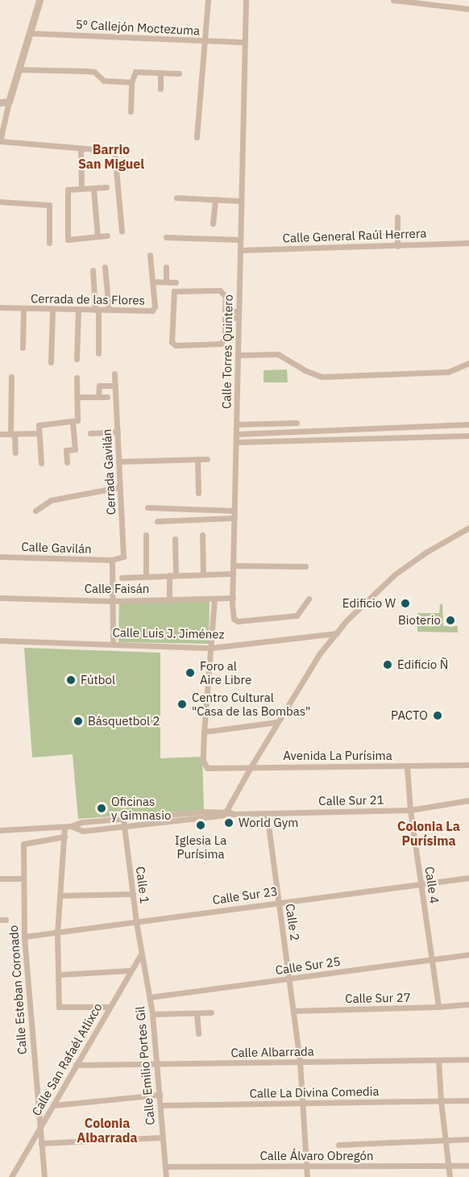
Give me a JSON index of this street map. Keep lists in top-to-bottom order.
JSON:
{
  "streets": {
    "street": [
      "5º Callejón Moctezuma",
      "Calle General Raúl Herrera",
      "Cerrada de las Flores",
      "Calle Torres Quintero",
      "Cerrada Gavilán",
      "Calle Gavilán",
      "Calle Faisán",
      "Calle Luis J. Jiménez",
      "Avenida La Purísima",
      "Calle Sur 21",
      "Calle 1",
      "Calle 4",
      "Calle Sur 23",
      "Calle 2",
      "Calle Sur 25",
      "Calle Esteban Coronado",
      "Calle Sur 27",
      "Calle Albarrada",
      "Calle San Rafaél Atlixco",
      "Calle Emilio Portes Gil",
      "Calle La Divina Comedia",
      "Calle Álvaro Obregón"
    ]
  },
  "crossings": [
    ["5º Callejón Moctezuma", "Calle Torres Quintero"],
    ["Calle General Raúl Herrera", "Calle Torres Quintero"],
    ["Calle Torres Quintero", "Calle Faisán"],
    ["Cerrada Gavilán", "Calle Gavilán"],
    ["Avenida La Purísima", "Calle 4"],
    ["Calle Sur 21", "Calle 4"],
    ["Calle Sur 21", "Calle 2"],
    ["Calle 1", "Calle Sur 23"],
    ["Calle 1", "Calle San Rafaél Atlixco"],
    ["Calle 1", "Calle Emilio Portes Gil"],
    ["Calle 4", "Calle Sur 23"],
    ["Calle 4", "Calle Sur 25"],
    ["Calle 4", "Calle Sur 27"],
    ["Calle Sur 23", "Calle 2"],
    ["Calle Sur 23", "Calle Esteban Coronado"],
    ["Calle 2", "Calle Sur 25"],
    ["Calle 2", "Calle Sur 27"],
    ["Calle 2", "Calle Albarrada"],
    ["Calle 2", "Calle La Divina Comedia"],
    ["Calle 2", "Calle Álvaro Obregón"],
    ["Calle Sur 25", "Calle Emilio Portes Gil"],
    ["Calle Esteban Coronado", "Calle San Rafaél Atlixco"],
    ["Calle Albarrada", "Calle San Rafaél Atlixco"],
    ["Calle Albarrada", "Calle Emilio Portes Gil"],
    ["Calle San Rafaél Atlixco", "Calle Emilio Portes Gil"],
    ["Calle Emilio Portes Gil", "Calle La Divina Comedia"],
    ["Calle Emilio Portes Gil", "Calle Álvaro Obregón"]
  ],
  "districts": ["Barrio San Miguel", "Colonia La Purísima", "Colonia Albarrada"],
  "places": [
    "Edificio W",
    "Bioterio",
    "Edificio Ñ",
    "Foro al Aire Libre",
    "Fútbol",
    "Centro Cultural \"Casa de las Bombas\"",
    "PACTO",
    "Básquetbol 2",
    "Oficinas y Gimnasio",
    "World Gym",
    "Iglesia La Purísima"
  ]
}
